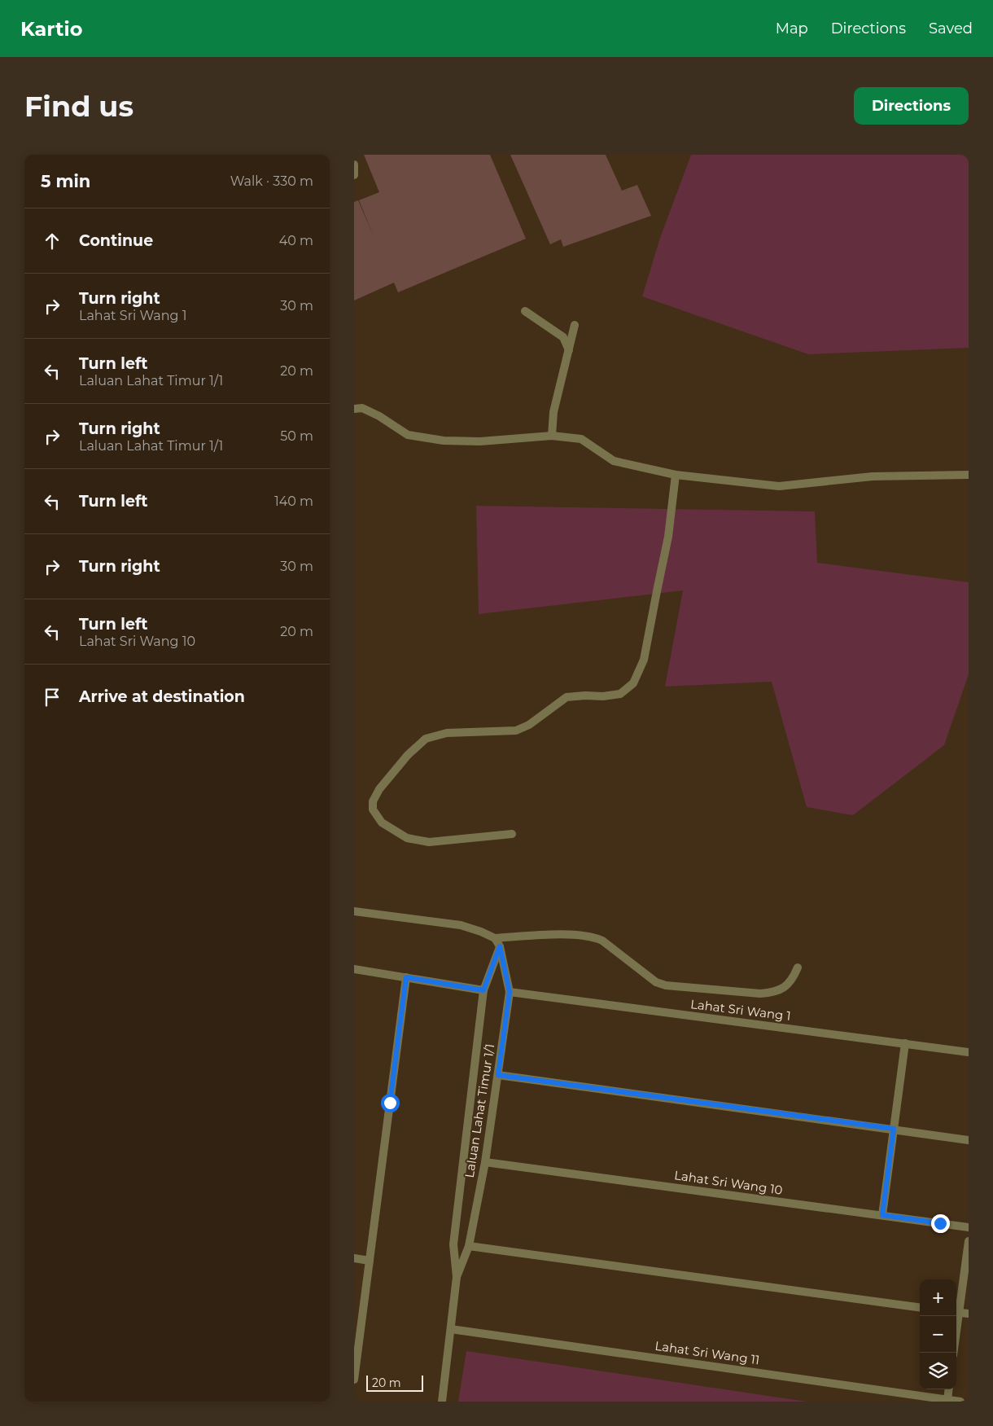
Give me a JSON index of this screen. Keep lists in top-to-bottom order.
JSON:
{
  "streets": {
    "street": [
      "Lahat Sri Wang 1",
      "Laluan Lahat Timur 1/1",
      "Lahat Sri Wang 10",
      "Lahat Sri Wang 11"
    ]
  },
  "crossings": [
    ["Lahat Sri Wang 1", "Laluan Lahat Timur 1/1"],
    ["Laluan Lahat Timur 1/1", "Lahat Sri Wang 10"],
    ["Laluan Lahat Timur 1/1", "Lahat Sri Wang 11"]
  ],
  "scale_bar": "20 m",
  "page": {
    "header": "Kartio",
    "nav": ["Map", "Directions", "Saved"],
    "buttons": "Directions",
    "title": "Find us",
    "heading": ["5 min", "Walk · 330 m"],
    "list": [
      ["Continue", "40 m"],
      ["Turn right", "Lahat Sri Wang 1", "30 m"],
      ["Turn left", "Laluan Lahat Timur 1/1", "20 m"],
      ["Turn right", "Laluan Lahat Timur 1/1", "50 m"],
      ["Turn left", "140 m"],
      ["Turn right", "30 m"],
      ["Turn left", "Lahat Sri Wang 10", "20 m"],
      "Arrive at destination"
    ],
    "map_buttons": ["+", "−"],
    "scale": "20 m"
  }
}
